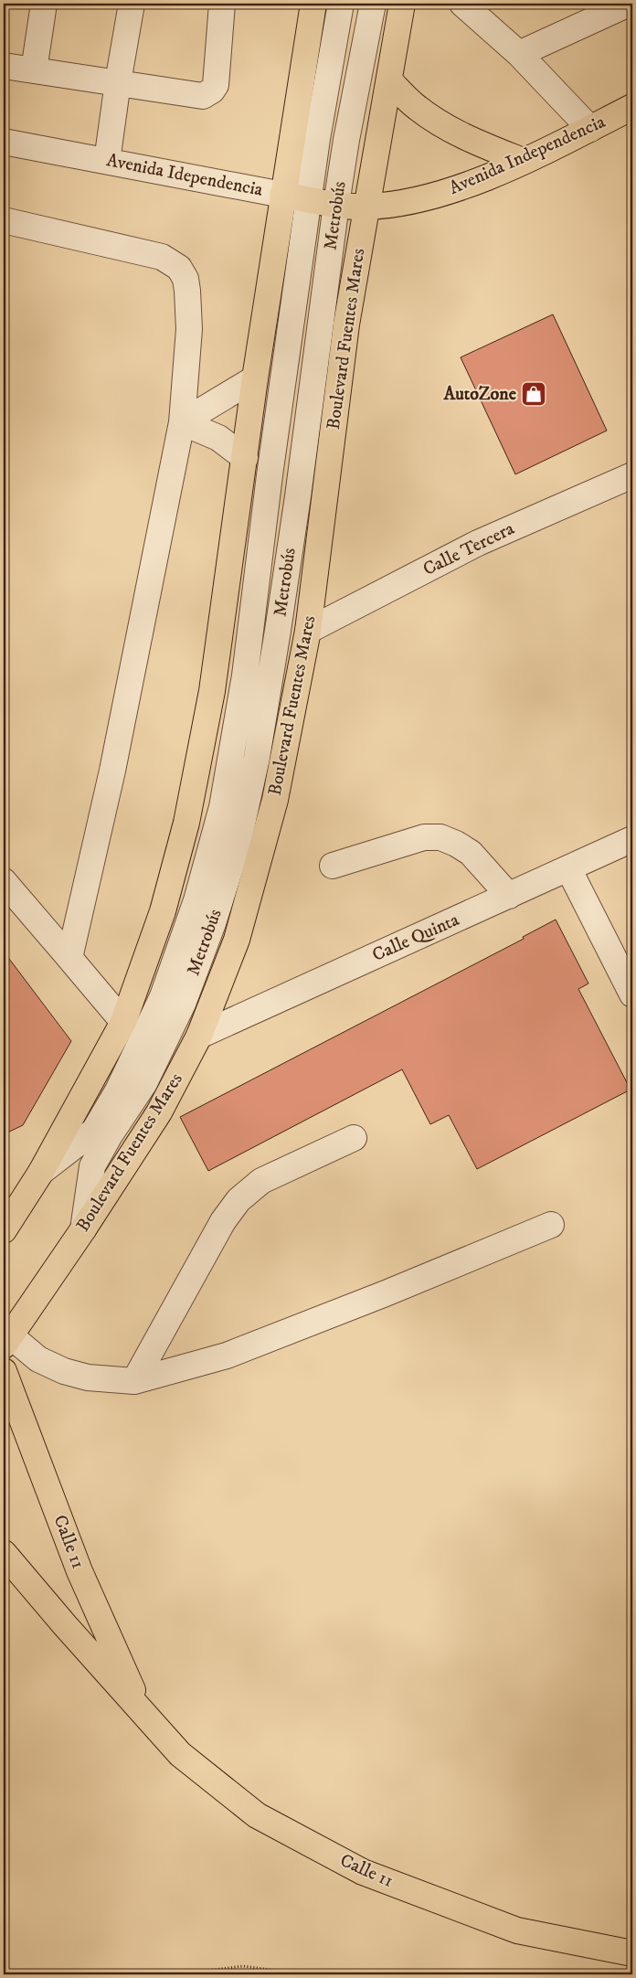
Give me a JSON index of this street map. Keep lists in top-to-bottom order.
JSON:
{
  "streets": {
    "main road": [
      "Avenida Independencia",
      "Avenida Idependencia",
      "Boulevard Fuentes Mares",
      "Calle 11"
    ],
    "street": ["Metrobús", "Calle Tercera", "Calle Quinta"]
  },
  "crossings": [
    ["Avenida Independencia", "Avenida Idependencia"],
    ["Avenida Independencia", "Boulevard Fuentes Mares"],
    ["Avenida Idependencia", "Metrobús"],
    ["Avenida Idependencia", "Boulevard Fuentes Mares"],
    ["Metrobús", "Boulevard Fuentes Mares"],
    ["Boulevard Fuentes Mares", "Calle Tercera"],
    ["Boulevard Fuentes Mares", "Calle Quinta"]
  ],
  "places": {
    "shop": ["AutoZone"]
  }
}
